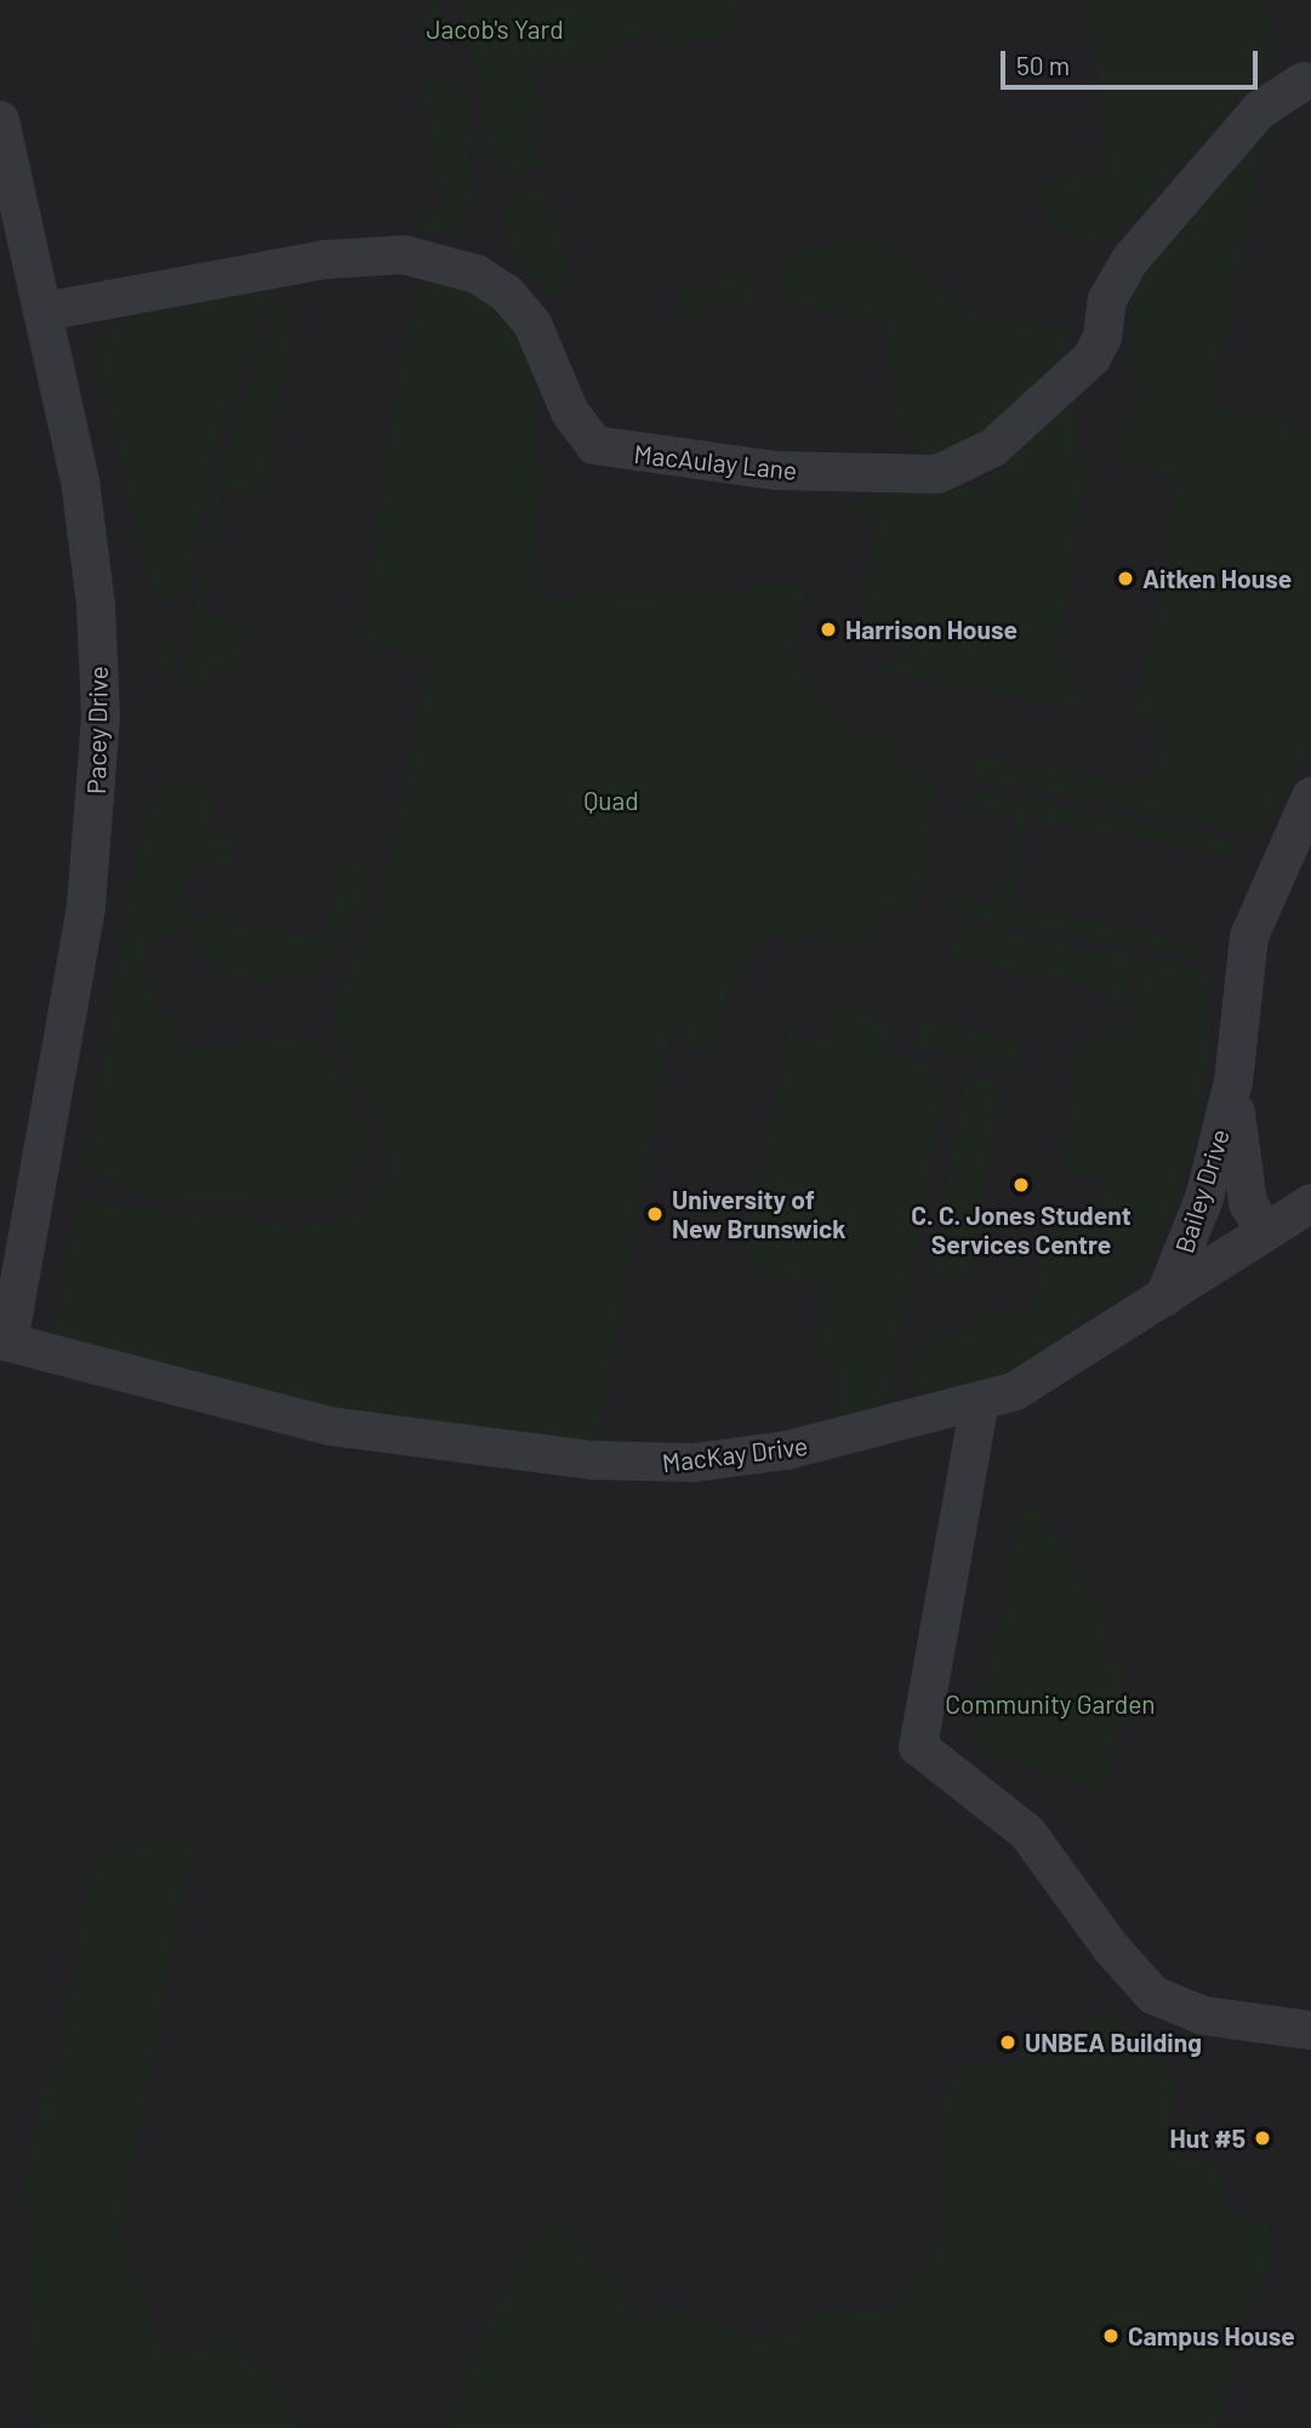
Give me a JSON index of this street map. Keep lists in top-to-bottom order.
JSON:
{
  "streets": {
    "street": [
      "MacAulay Lane",
      "Pacey Drive",
      "Bailey Drive",
      "MacKay Drive"
    ]
  },
  "crossings": [
    ["MacAulay Lane", "Pacey Drive"],
    ["Pacey Drive", "MacKay Drive"],
    ["Bailey Drive", "MacKay Drive"]
  ],
  "parks": ["Jacob's Yard", "Quad", "Community Garden"],
  "places": [
    "Aitken House",
    "Harrison House",
    "C. C. Jones Student Services Centre",
    "University of New Brunswick",
    "UNBEA Building",
    "Hut #5",
    "Campus House"
  ],
  "scale_bar": "50 m"
}
